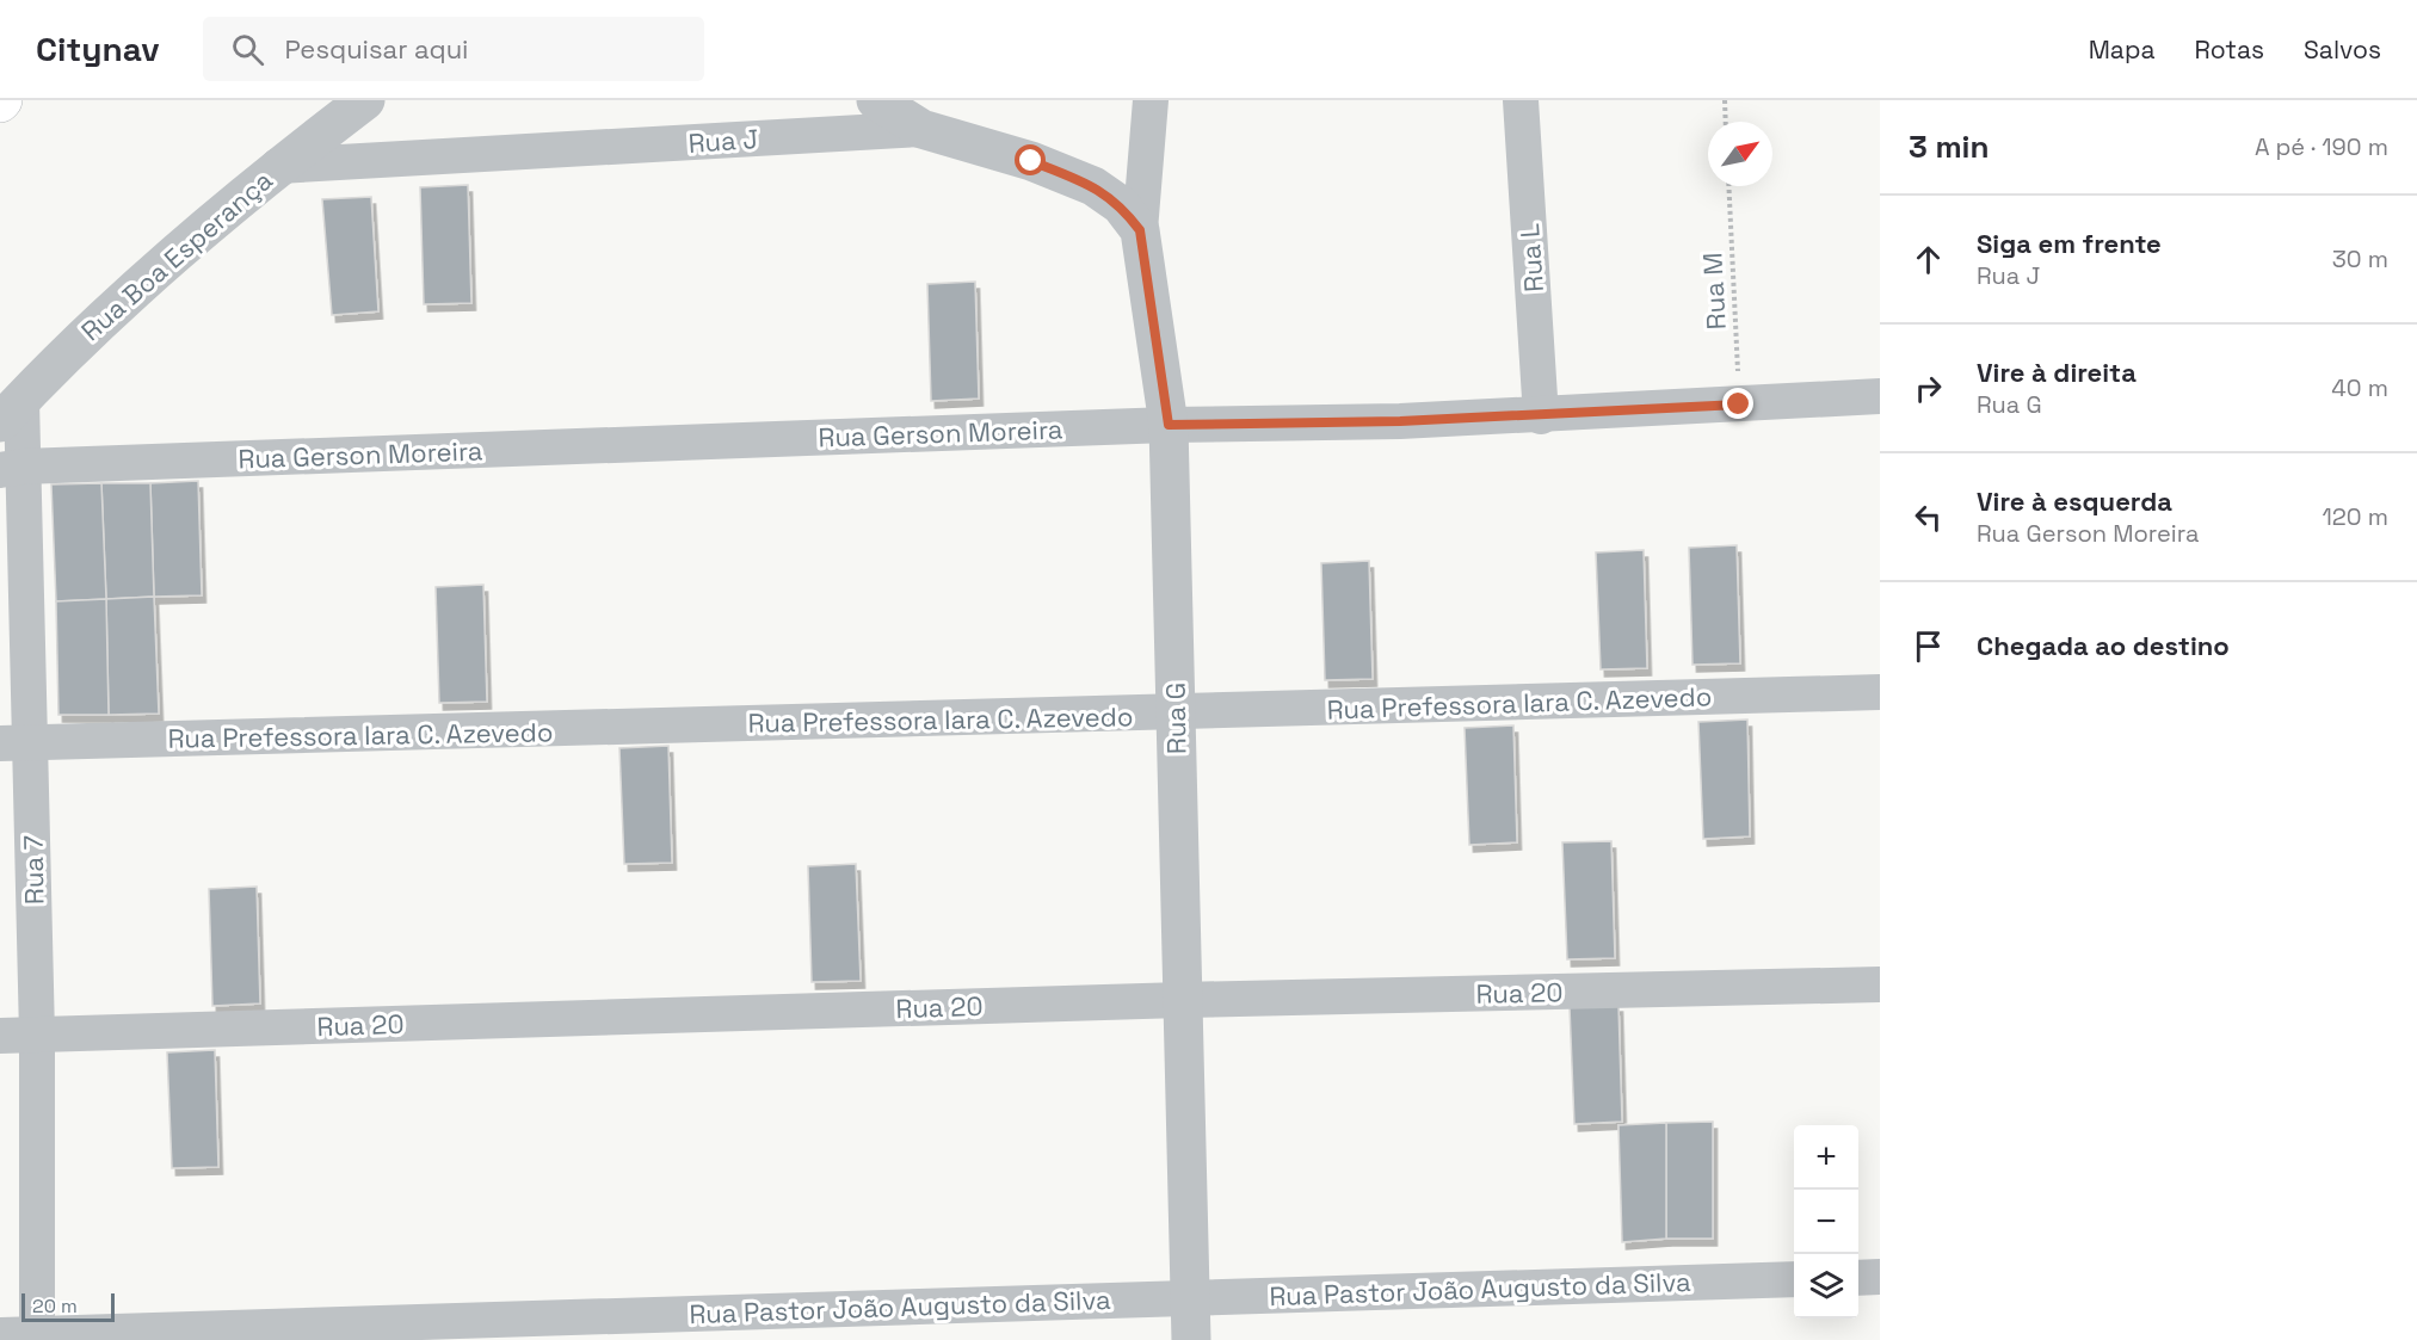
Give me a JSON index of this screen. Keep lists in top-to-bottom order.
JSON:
{
  "streets": {
    "street": [
      "Rua J",
      "Rua Boa Esperança",
      "Rua L",
      "Rua Gerson Moreira",
      "Rua Prefessora Iara C. Azevedo",
      "Rua G",
      "Rua 7",
      "Rua 20",
      "Rua Pastor João Augusto da Silva"
    ],
    "path": ["Rua M"]
  },
  "crossings": [
    ["Rua J", "Rua Boa Esperança"],
    ["Rua J", "Rua G"],
    ["Rua Boa Esperança", "Rua 7"],
    ["Rua L", "Rua Gerson Moreira"],
    ["Rua M", "Rua Gerson Moreira"],
    ["Rua Gerson Moreira", "Rua G"],
    ["Rua Gerson Moreira", "Rua 7"],
    ["Rua Prefessora Iara C. Azevedo", "Rua G"],
    ["Rua Prefessora Iara C. Azevedo", "Rua 7"],
    ["Rua G", "Rua 20"],
    ["Rua G", "Rua Pastor João Augusto da Silva"],
    ["Rua 7", "Rua 20"],
    ["Rua 7", "Rua Pastor João Augusto da Silva"]
  ],
  "scale_bar": "20 m",
  "north": "top right",
  "page": {
    "header": "Citynav",
    "search": "Pesquisar aqui",
    "nav": ["Mapa", "Rotas", "Salvos"],
    "heading": ["3 min", "A pé · 190 m"],
    "list": [
      ["Siga em frente", "Rua J", "30 m"],
      ["Vire à direita", "Rua G", "40 m"],
      ["Vire à esquerda", "Rua Gerson Moreira", "120 m"],
      "Chegada ao destino"
    ],
    "map_buttons": ["+", "−"],
    "scale": "20 m"
  }
}
